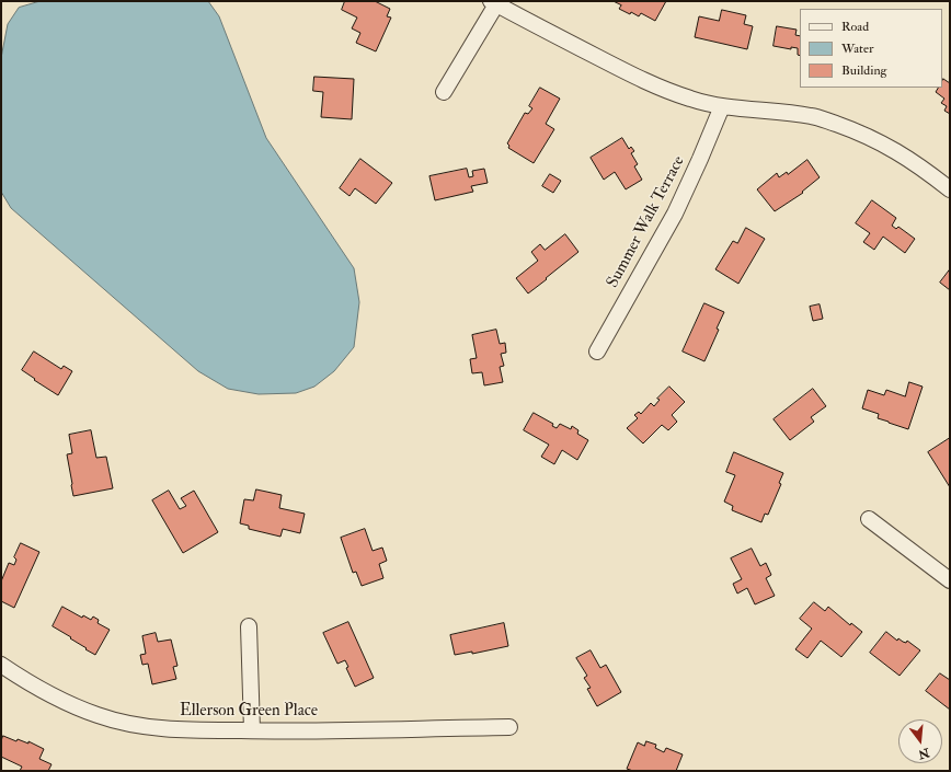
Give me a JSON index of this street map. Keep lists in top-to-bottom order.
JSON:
{
  "streets": {
    "street": ["Summer Walk Terrace", "Ellerson Green Place"]
  },
  "legend": ["Road", "Water", "Building"],
  "north": "bottom"
}
